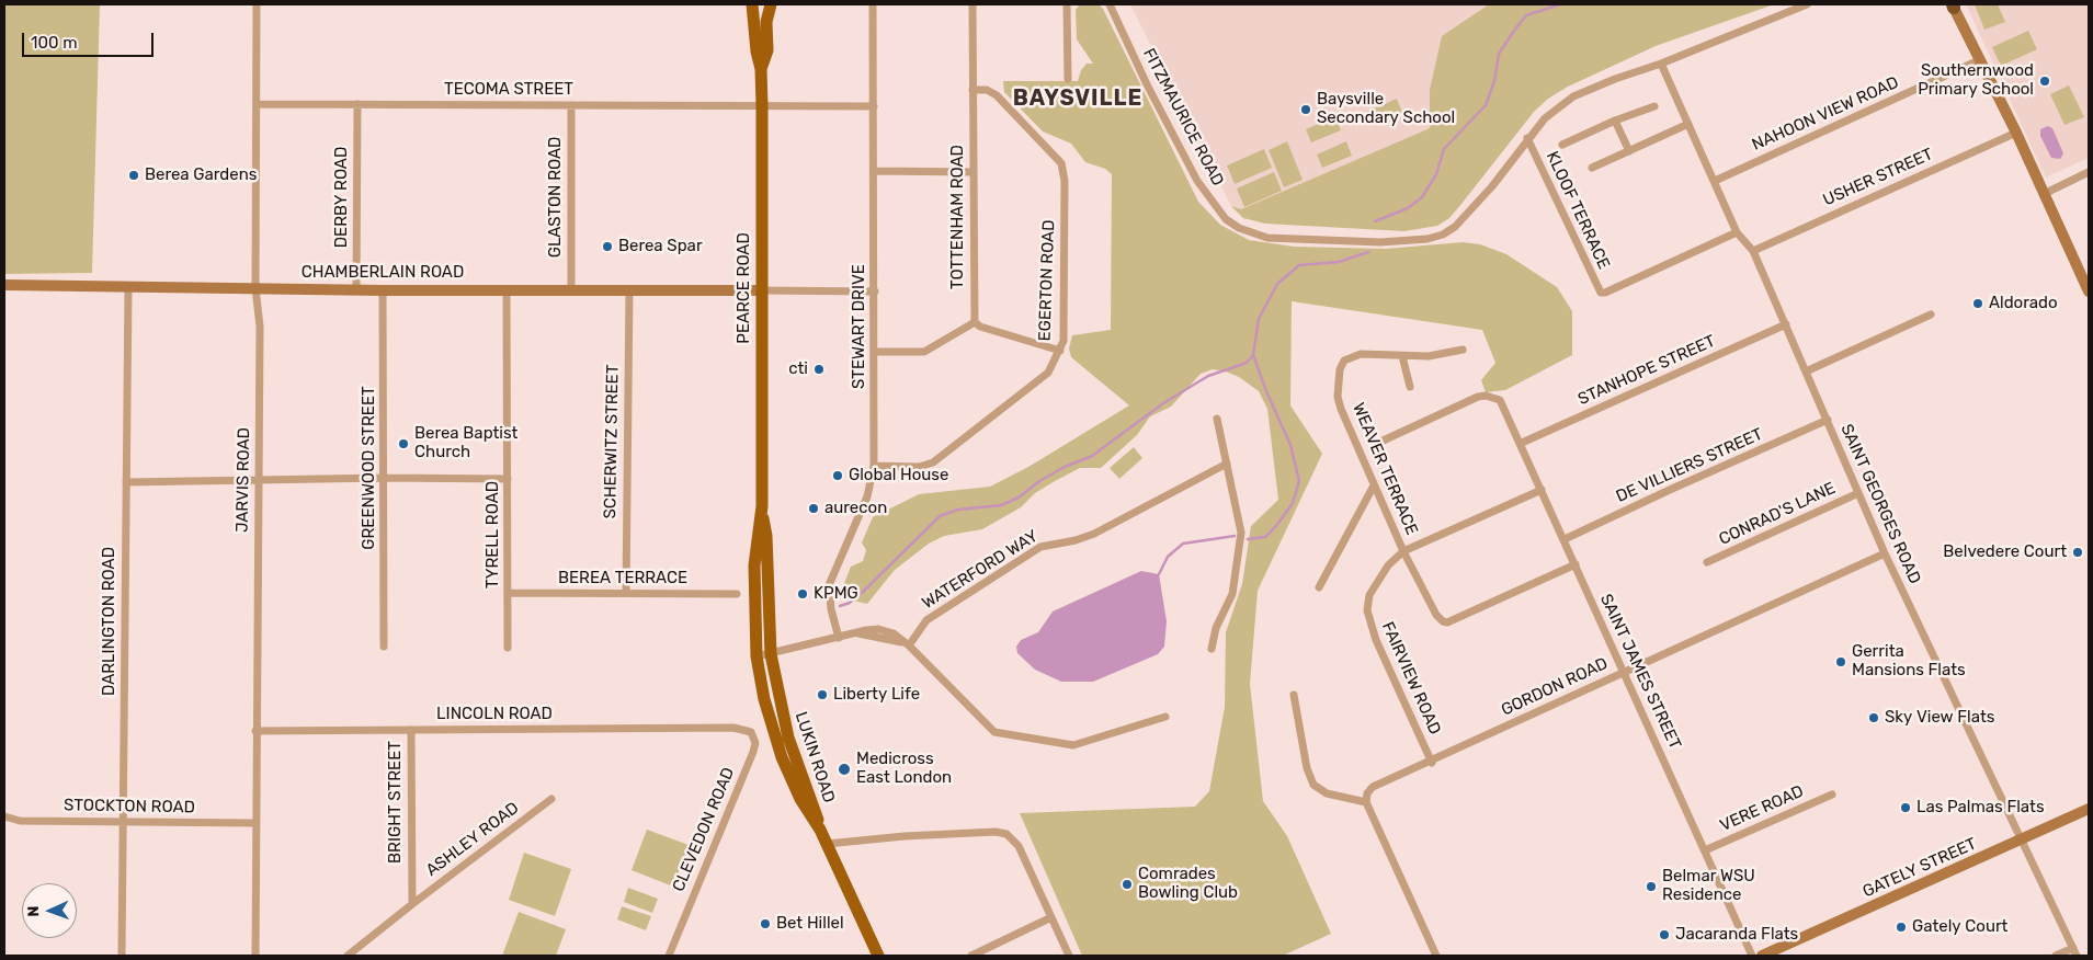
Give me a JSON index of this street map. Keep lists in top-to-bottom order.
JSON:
{
  "streets": {
    "main road": ["PEARCE ROAD", "LUKIN ROAD"],
    "street": [
      "TECOMA STREET",
      "NAHOON VIEW ROAD",
      "FITZMAURICE ROAD",
      "USHER STREET",
      "DERBY ROAD",
      "GLASTON ROAD",
      "KLOOF TERRACE",
      "TOTTENHAM ROAD",
      "CHAMBERLAIN ROAD",
      "EGERTON ROAD",
      "STEWART DRIVE",
      "STANHOPE STREET",
      "SCHERWITZ STREET",
      "DE VILLIERS STREET",
      "GREENWOOD STREET",
      "WEAVER TERRACE",
      "JARVIS ROAD",
      "SAINT GEORGES ROAD",
      "CONRAD'S LANE",
      "TYRELL ROAD",
      "WATERFORD WAY",
      "BEREA TERRACE",
      "DARLINGTON ROAD",
      "SAINT JAMES STREET",
      "FAIRVIEW ROAD",
      "GORDON ROAD",
      "LINCOLN ROAD",
      "BRIGHT STREET",
      "STOCKTON ROAD",
      "VERE ROAD",
      "CLEVEDON ROAD",
      "ASHLEY ROAD",
      "GATELY STREET"
    ]
  },
  "crossings": [
    ["TECOMA STREET", "DERBY ROAD"],
    ["TECOMA STREET", "GLASTON ROAD"],
    ["TECOMA STREET", "PEARCE ROAD"],
    ["TECOMA STREET", "STEWART DRIVE"],
    ["TECOMA STREET", "JARVIS ROAD"],
    ["NAHOON VIEW ROAD", "SAINT GEORGES ROAD"],
    ["FITZMAURICE ROAD", "KLOOF TERRACE"],
    ["FITZMAURICE ROAD", "SAINT GEORGES ROAD"],
    ["USHER STREET", "SAINT GEORGES ROAD"],
    ["DERBY ROAD", "CHAMBERLAIN ROAD"],
    ["GLASTON ROAD", "CHAMBERLAIN ROAD"],
    ["KLOOF TERRACE", "SAINT GEORGES ROAD"],
    ["TOTTENHAM ROAD", "EGERTON ROAD"],
    ["CHAMBERLAIN ROAD", "PEARCE ROAD"],
    ["CHAMBERLAIN ROAD", "SCHERWITZ STREET"],
    ["CHAMBERLAIN ROAD", "GREENWOOD STREET"],
    ["CHAMBERLAIN ROAD", "JARVIS ROAD"],
    ["CHAMBERLAIN ROAD", "TYRELL ROAD"],
    ["CHAMBERLAIN ROAD", "DARLINGTON ROAD"],
    ["EGERTON ROAD", "STEWART DRIVE"],
    ["PEARCE ROAD", "LUKIN ROAD"],
    ["STANHOPE STREET", "SAINT GEORGES ROAD"],
    ["STANHOPE STREET", "SAINT JAMES STREET"],
    ["SCHERWITZ STREET", "BEREA TERRACE"],
    ["DE VILLIERS STREET", "SAINT GEORGES ROAD"],
    ["DE VILLIERS STREET", "SAINT JAMES STREET"],
    ["WEAVER TERRACE", "SAINT JAMES STREET"],
    ["WEAVER TERRACE", "FAIRVIEW ROAD"],
    ["JARVIS ROAD", "LINCOLN ROAD"],
    ["JARVIS ROAD", "STOCKTON ROAD"],
    ["SAINT GEORGES ROAD", "CONRAD'S LANE"],
    ["SAINT GEORGES ROAD", "GORDON ROAD"],
    ["SAINT GEORGES ROAD", "GATELY STREET"],
    ["TYRELL ROAD", "BEREA TERRACE"],
    ["DARLINGTON ROAD", "STOCKTON ROAD"],
    ["SAINT JAMES STREET", "GORDON ROAD"],
    ["SAINT JAMES STREET", "VERE ROAD"],
    ["FAIRVIEW ROAD", "GORDON ROAD"],
    ["LINCOLN ROAD", "BRIGHT STREET"],
    ["LINCOLN ROAD", "CLEVEDON ROAD"],
    ["BRIGHT STREET", "ASHLEY ROAD"]
  ],
  "districts": ["BAYSVILLE"],
  "places": [
    "Southernwood Primary School",
    "Baysville Secondary School",
    "Berea Gardens",
    "Berea Spar",
    "Aldorado",
    "cti",
    "Berea Baptist Church",
    "Global House",
    "aurecon",
    "Belvedere Court",
    "KPMG",
    "Gerrita Mansions Flats",
    "Liberty Life",
    "Sky View Flats",
    "Medicross East London",
    "Las Palmas Flats",
    "Comrades Bowling Club",
    "Belmar WSU Residence",
    "Bet Hillel",
    "Gately Court",
    "Jacaranda Flats"
  ],
  "scale_bar": "100 m",
  "north": "left"
}
